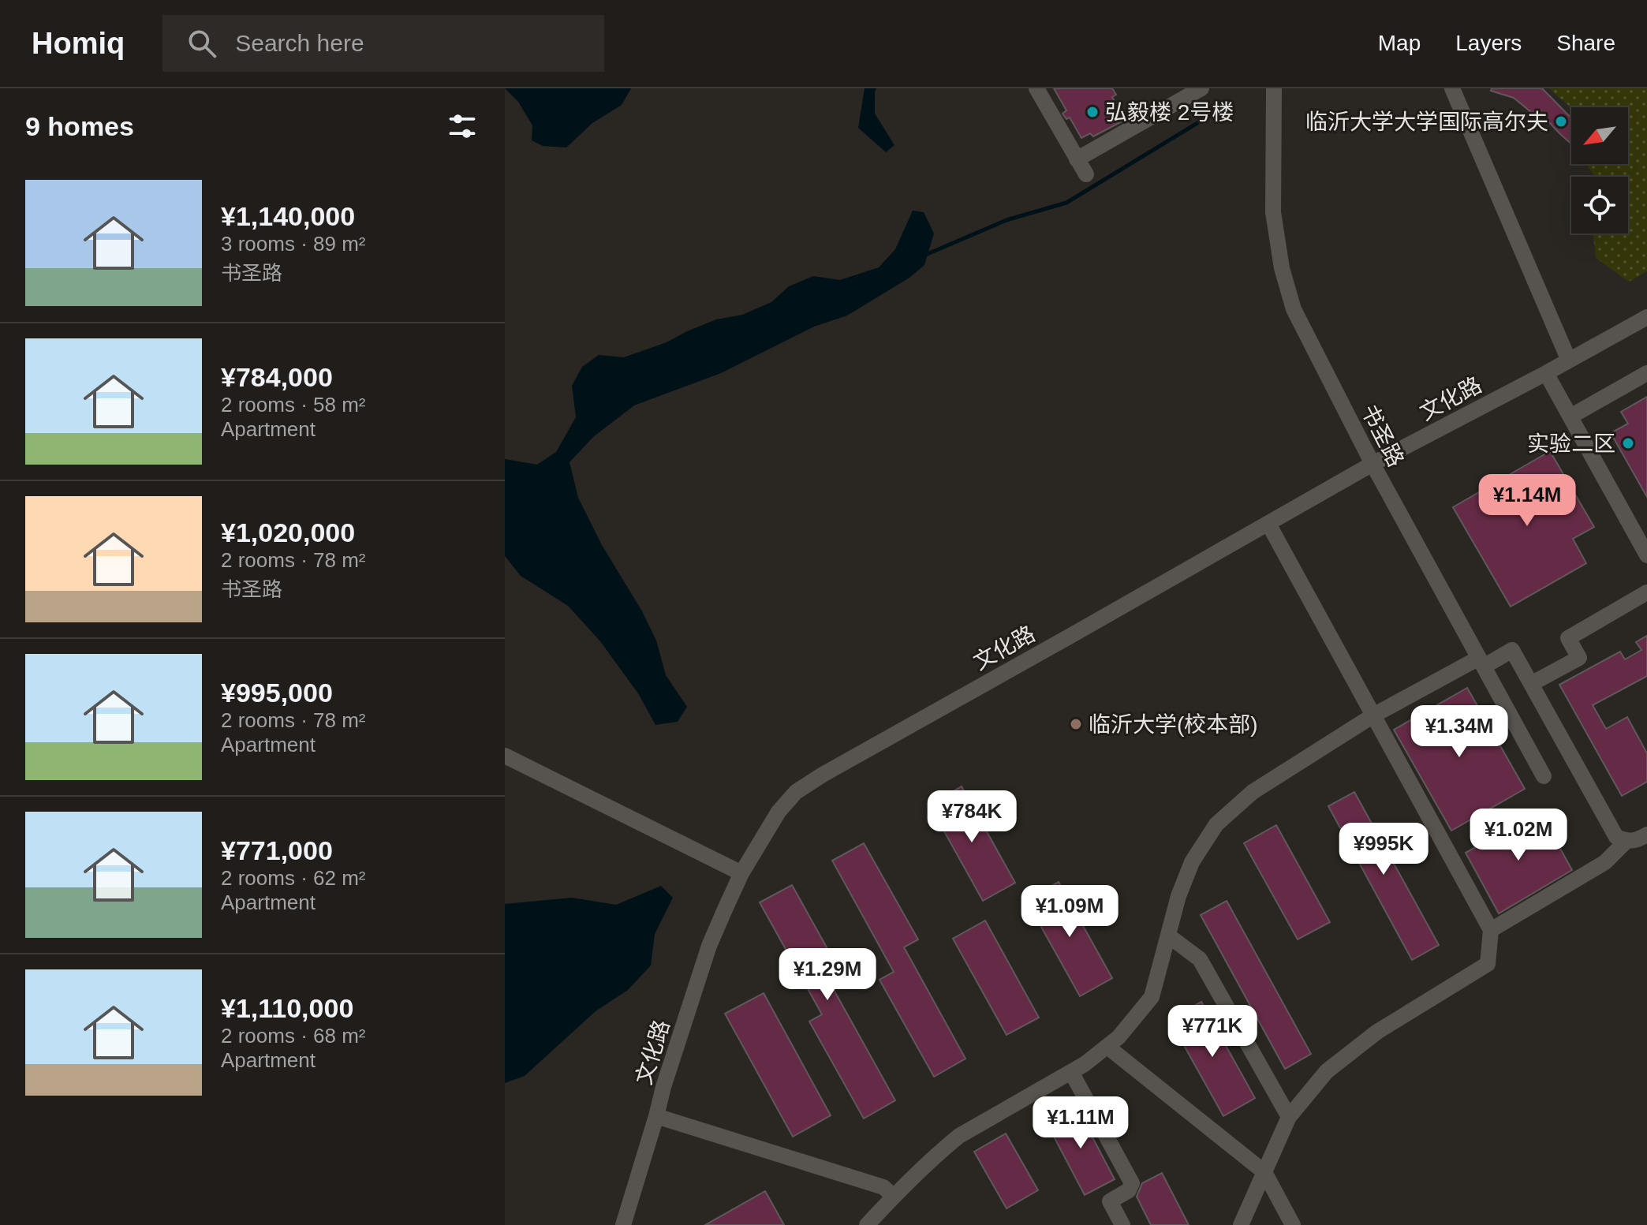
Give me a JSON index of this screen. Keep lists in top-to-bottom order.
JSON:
{
  "streets": {
    "street": ["文化路", "书圣路"]
  },
  "crossings": [
    ["文化路", "书圣路"]
  ],
  "places": [
    "弘毅楼 2号楼",
    "临沂大学大学国际高尔夫",
    "实验二区",
    "临沂大学(校本部)"
  ],
  "north": "bottom left",
  "page": {
    "header": "Homiq",
    "search": "Search here",
    "nav": ["Map", "Layers", "Share"],
    "heading": "9 homes",
    "list": [
      {
        "name": "¥1,140,000",
        "note": "3 rooms · 89 m² · 书圣路"
      },
      {
        "name": "¥784,000",
        "note": "2 rooms · 58 m² · Apartment"
      },
      {
        "name": "¥1,020,000",
        "note": "2 rooms · 78 m² · 书圣路"
      },
      {
        "name": "¥995,000",
        "note": "2 rooms · 78 m² · Apartment"
      },
      {
        "name": "¥771,000",
        "note": "2 rooms · 62 m² · Apartment"
      },
      {
        "name": "¥1,110,000",
        "note": "2 rooms · 68 m² · Apartment"
      }
    ],
    "price": [
      "¥1.14M",
      "¥1.34M",
      "¥784K",
      "¥1.02M",
      "¥995K",
      "¥1.09M",
      "¥1.29M",
      "¥771K",
      "¥1.11M"
    ]
  }
}
